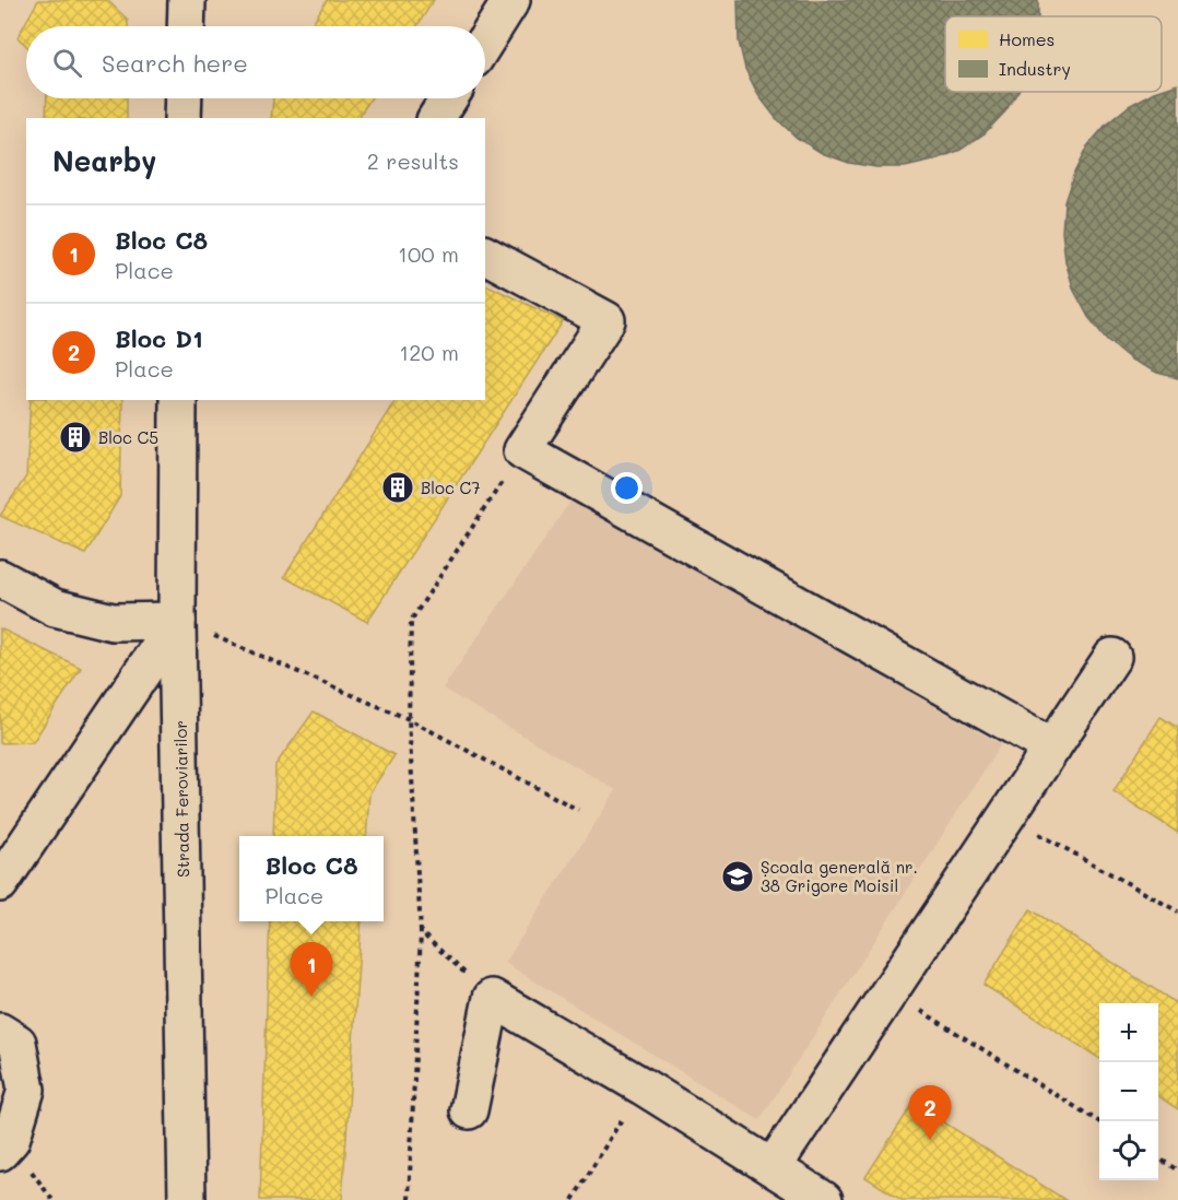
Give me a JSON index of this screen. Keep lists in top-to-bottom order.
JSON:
{
  "streets": {
    "street": ["Strada Feroviarilor"]
  },
  "places": {
    "building": ["Bloc C5", "Bloc C7"],
    "school or university": ["Școala generală nr. 38 Grigore Moisil"]
  },
  "legend": ["Homes", "Industry"],
  "page": {
    "search": "Search here",
    "heading": ["Nearby", "2 results"],
    "list": [
      {
        "mark": "1",
        "name": "Bloc C8",
        "note": "Place",
        "value": "100 m"
      },
      {
        "mark": "2",
        "name": "Bloc D1",
        "note": "Place",
        "value": "120 m"
      }
    ],
    "popup": ["Bloc C8", "Place"],
    "pins": ["1", "2"],
    "map_buttons": ["+", "−"]
  }
}
